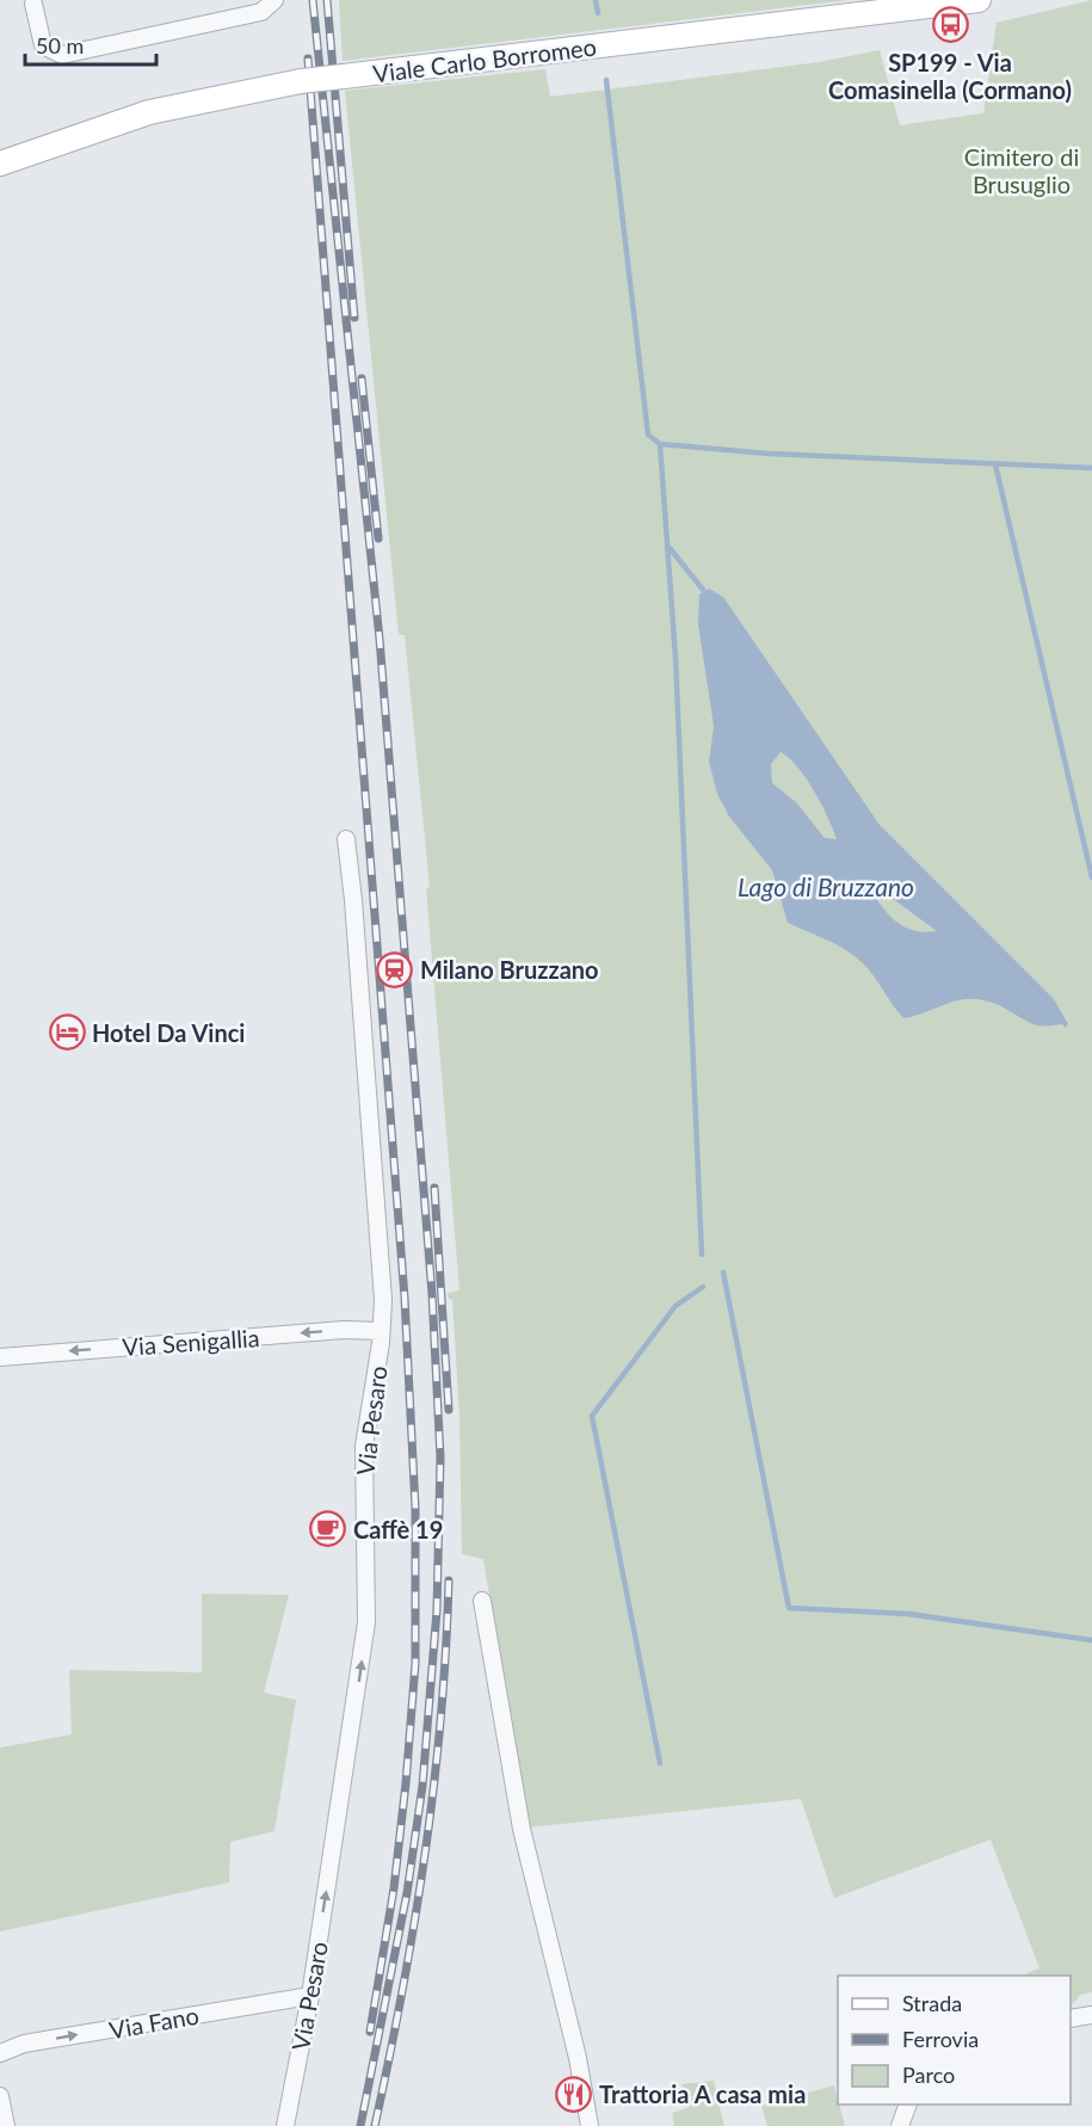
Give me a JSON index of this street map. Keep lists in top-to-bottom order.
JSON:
{
  "streets": {
    "street": [
      "Viale Carlo Borromeo",
      "Via Senigallia",
      "Via Pesaro",
      "Via Fano"
    ]
  },
  "crossings": [
    ["Via Senigallia", "Via Pesaro"],
    ["Via Pesaro", "Via Fano"]
  ],
  "one_way": ["Via Senigallia", "Via Pesaro", "Via Fano"],
  "water": ["Lago di Bruzzano"],
  "parks": ["Cimitero di Brusuglio"],
  "places": {
    "bus stop": ["SP199 - Via Comasinella (Cormano)"],
    "station": ["Milano Bruzzano"],
    "hotel": ["Hotel Da Vinci"],
    "cafe": ["Caffè 19"],
    "restaurant": ["Trattoria A casa mia"]
  },
  "legend": ["Strada", "Ferrovia", "Parco"],
  "scale_bar": "50 m"
}
